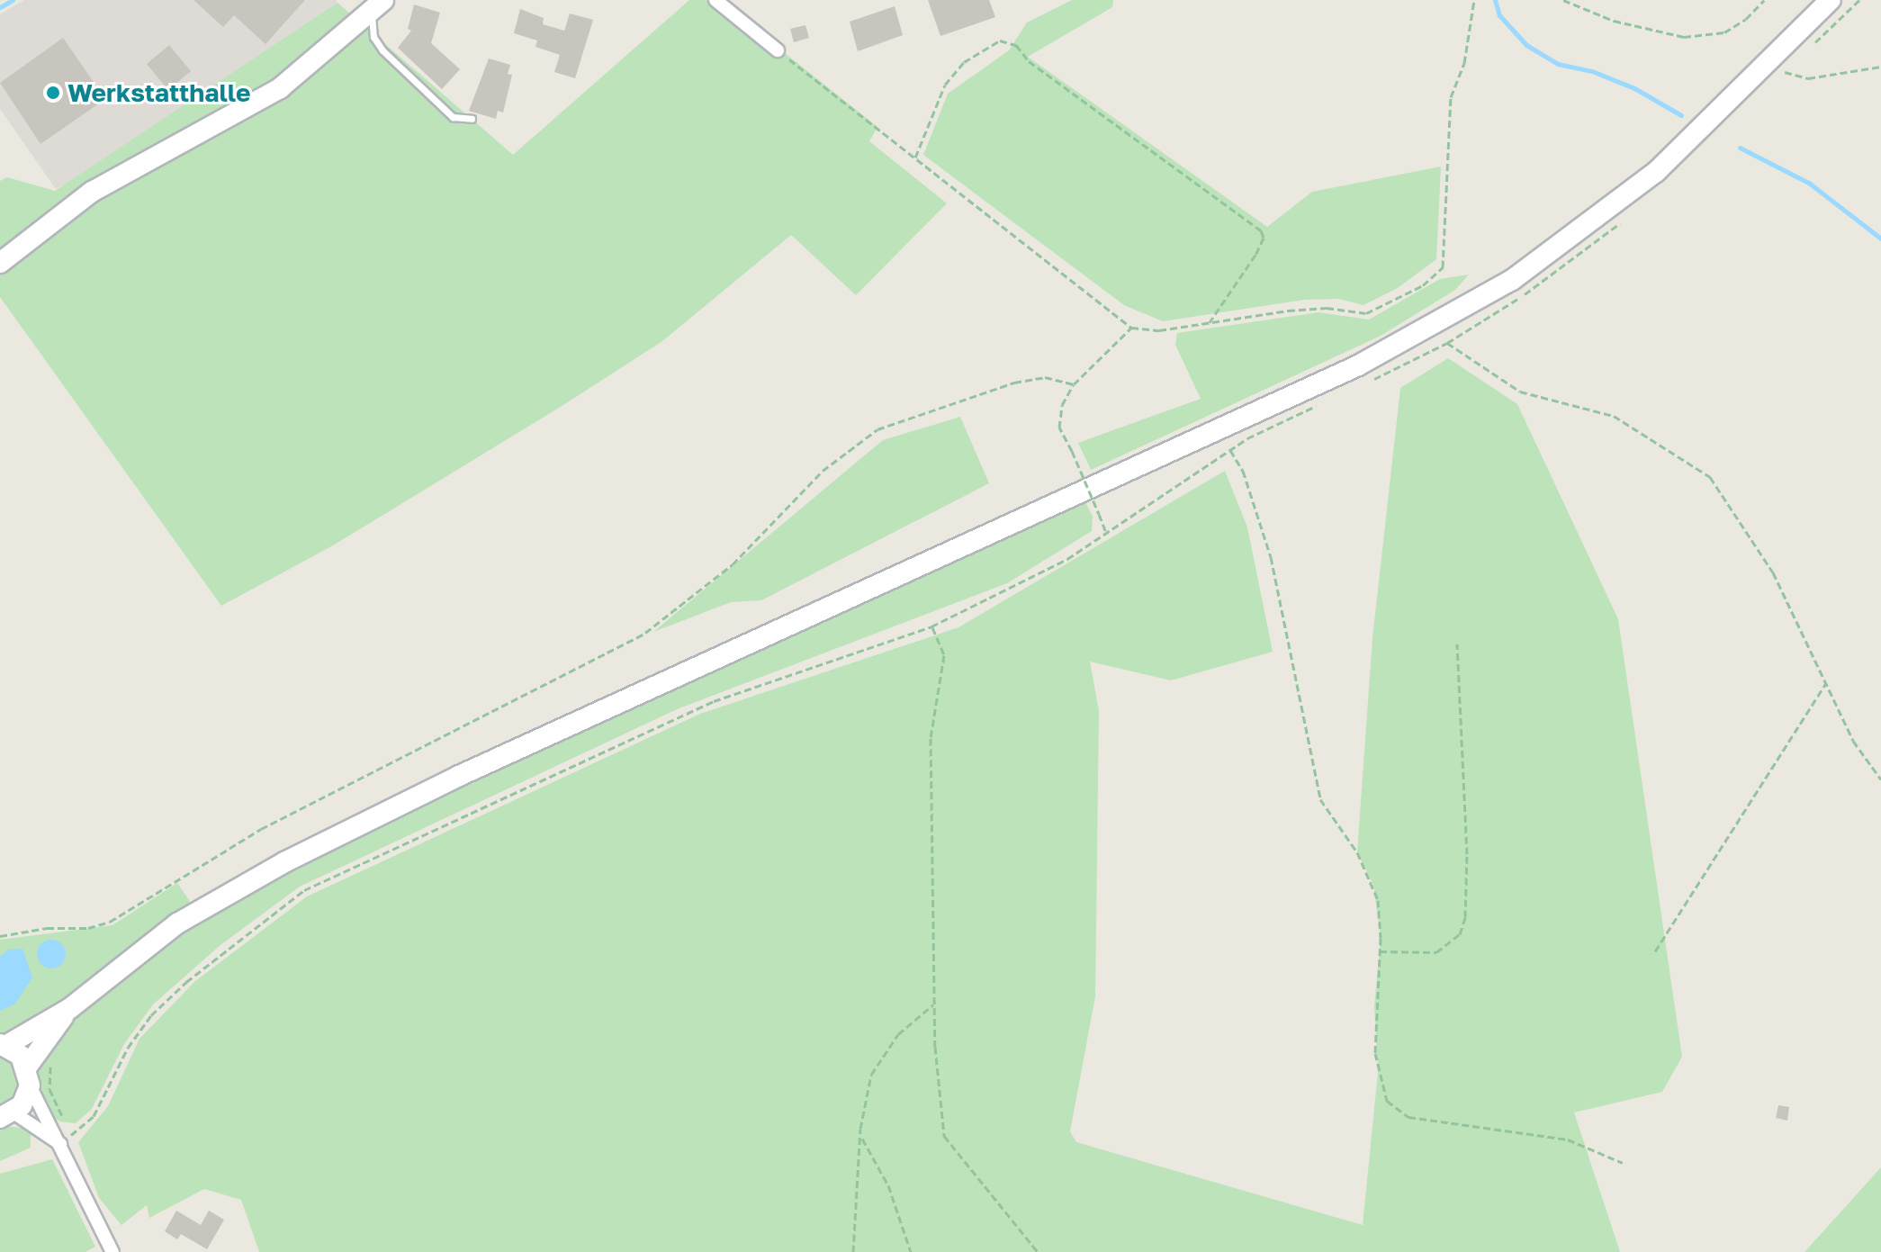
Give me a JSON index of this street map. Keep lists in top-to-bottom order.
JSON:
{
  "places": ["Werkstatthalle"]
}
